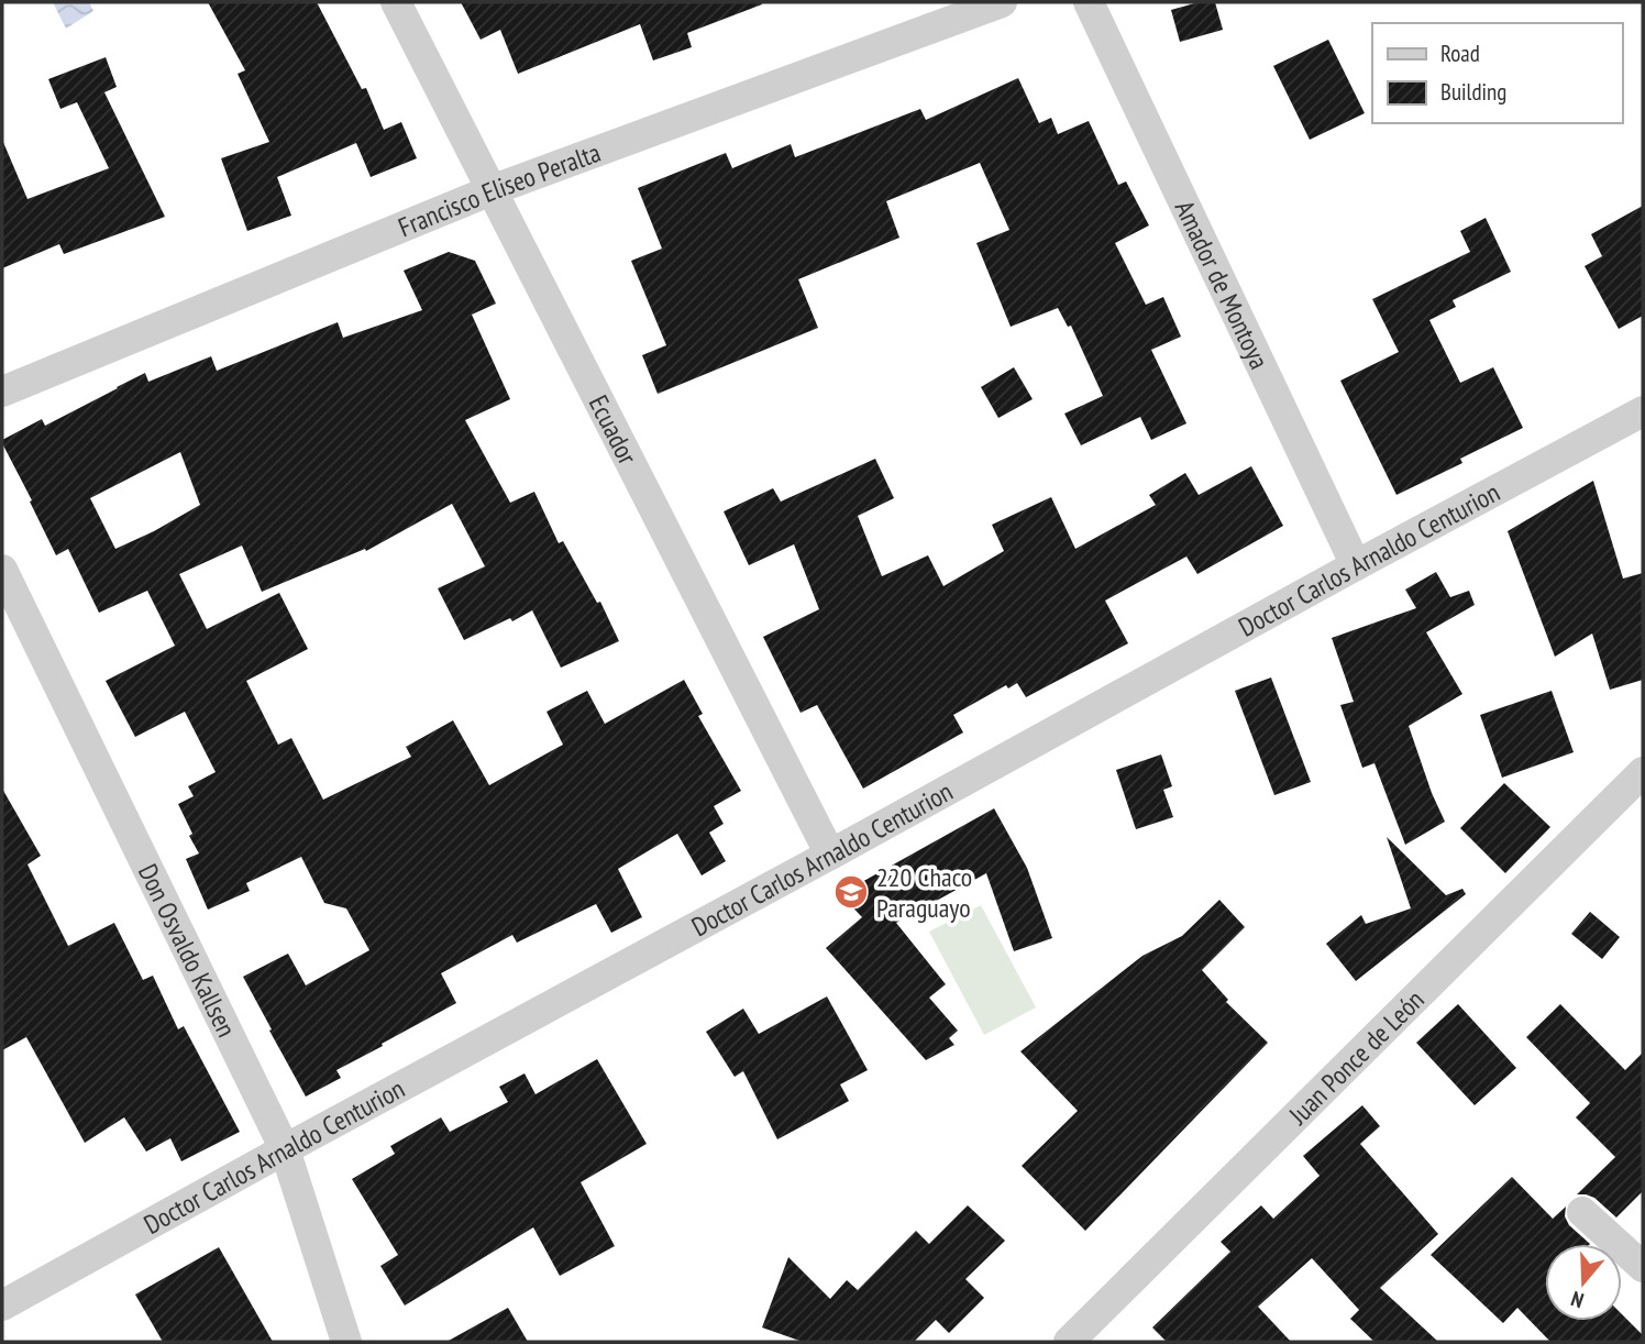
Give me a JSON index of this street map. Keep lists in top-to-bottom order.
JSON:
{
  "streets": {
    "street": [
      "Francisco Eliseo Peralta",
      "Amador de Montoya",
      "Ecuador",
      "Doctor Carlos Arnaldo Centurion",
      "Don Osvaldo Kallsen",
      "Juan Ponce de León"
    ]
  },
  "crossings": [
    ["Francisco Eliseo Peralta", "Ecuador"],
    ["Amador de Montoya", "Doctor Carlos Arnaldo Centurion"],
    ["Ecuador", "Doctor Carlos Arnaldo Centurion"],
    ["Doctor Carlos Arnaldo Centurion", "Don Osvaldo Kallsen"]
  ],
  "places": {
    "school or university": ["220 Chaco Paraguayo"]
  },
  "legend": ["Road", "Building"],
  "north": "bottom"
}
